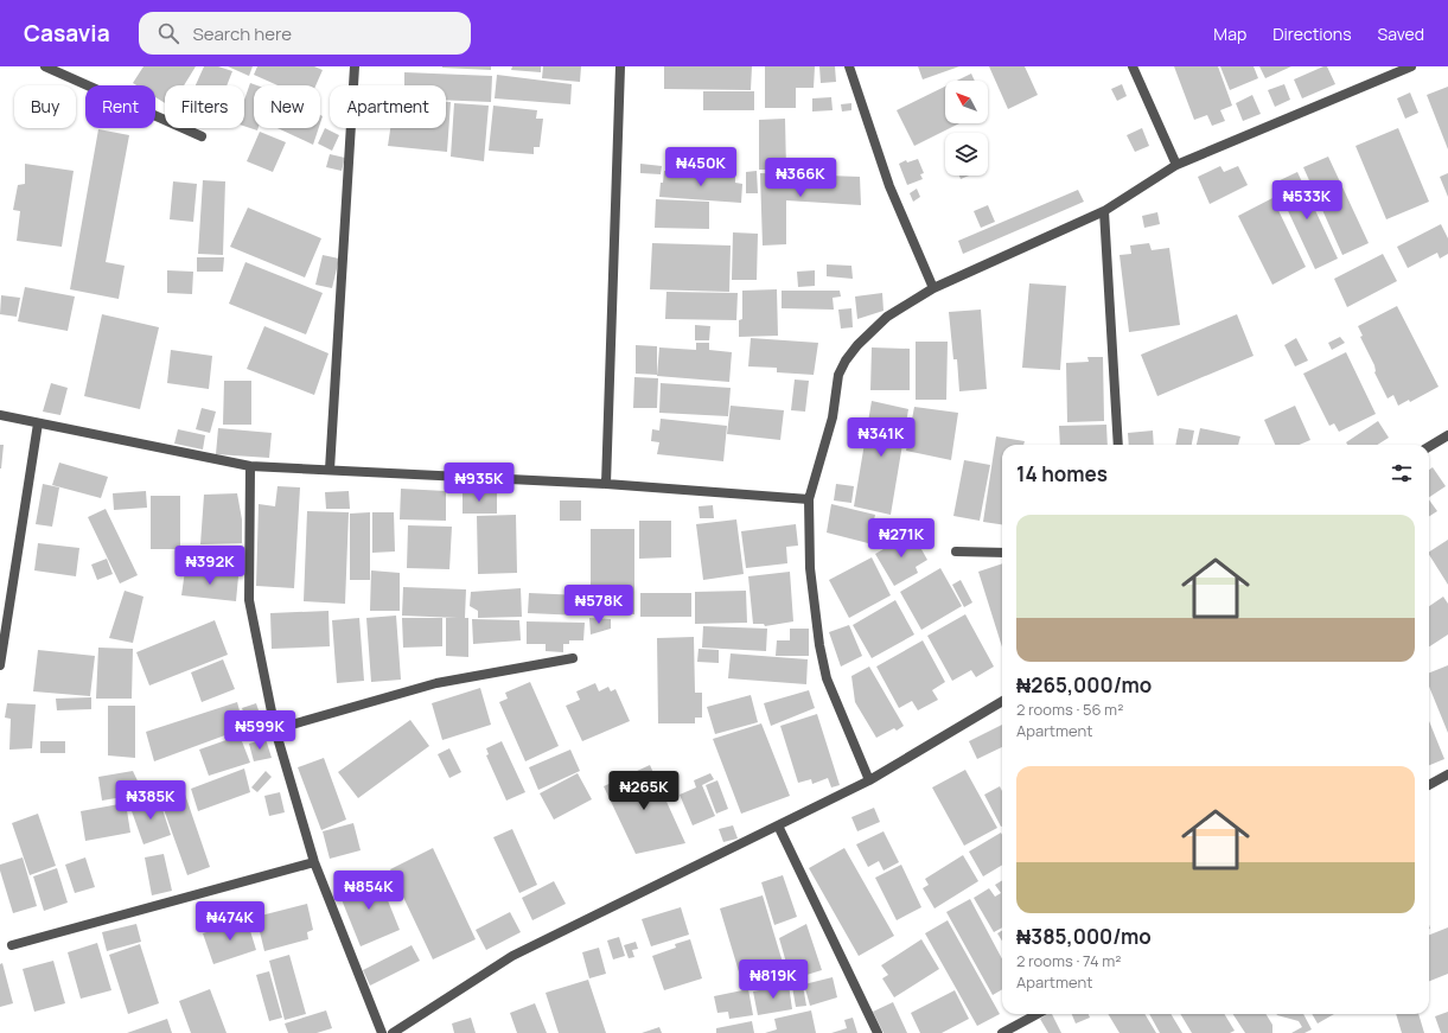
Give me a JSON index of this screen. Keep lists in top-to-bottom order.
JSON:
{
  "north": "top left",
  "page": {
    "header": "Casavia",
    "search": "Search here",
    "nav": ["Map", "Directions", "Saved"],
    "chip": [
      "Buy",
      "Rent",
      "Filters",
      "New",
      "Apartment"
    ],
    "price": [
      "₦450K",
      "₦366K",
      "₦533K",
      "₦341K",
      "₦935K",
      "₦271K",
      "₦392K",
      "₦578K",
      "₦599K",
      "₦265K",
      "₦385K",
      "₦854K",
      "₦474K",
      "₦819K"
    ],
    "heading": "14 homes",
    "list": [
      {
        "name": "₦265,000/mo",
        "note": "2 rooms · 56 m² · Apartment"
      },
      {
        "name": "₦385,000/mo",
        "note": "2 rooms · 74 m² · Apartment"
      }
    ]
  }
}
